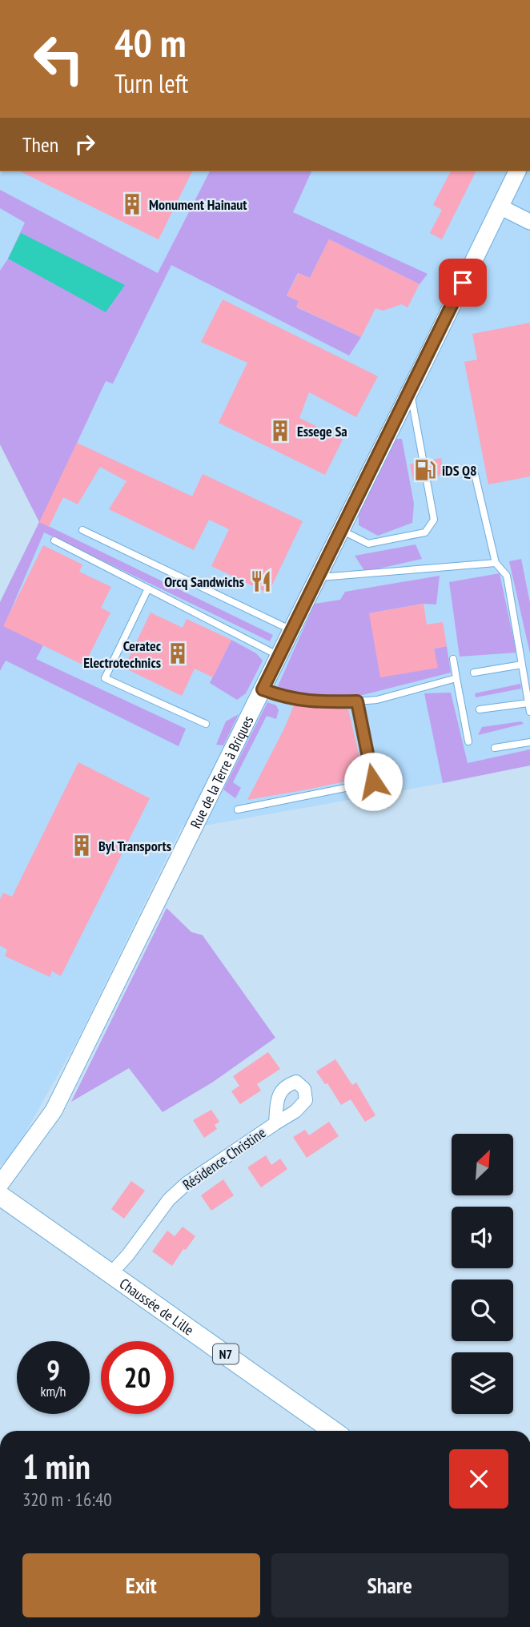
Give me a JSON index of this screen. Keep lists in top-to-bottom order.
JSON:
{
  "streets": {
    "main road": ["Rue de la Terre à Briques", "Chaussée de Lille", "N7"],
    "street": ["Résidence Christine"]
  },
  "crossings": [
    ["Résidence Christine", "Chaussée de Lille"]
  ],
  "places": {
    "building": [
      "Monument Hainaut",
      "Essege Sa",
      "Ceratec Electrotechnics",
      "Byl Transports"
    ],
    "fuel station": ["iDS Q8"],
    "restaurant": ["Orcq Sandwichs"]
  },
  "north": "top right",
  "page": {
    "turn": ["40 m", "Turn left"],
    "then": "Then",
    "speed": "9 km/h",
    "limit": "20",
    "heading": ["1 min", "320 m · 16:40"],
    "buttons": ["Exit", "Share"]
  }
}
